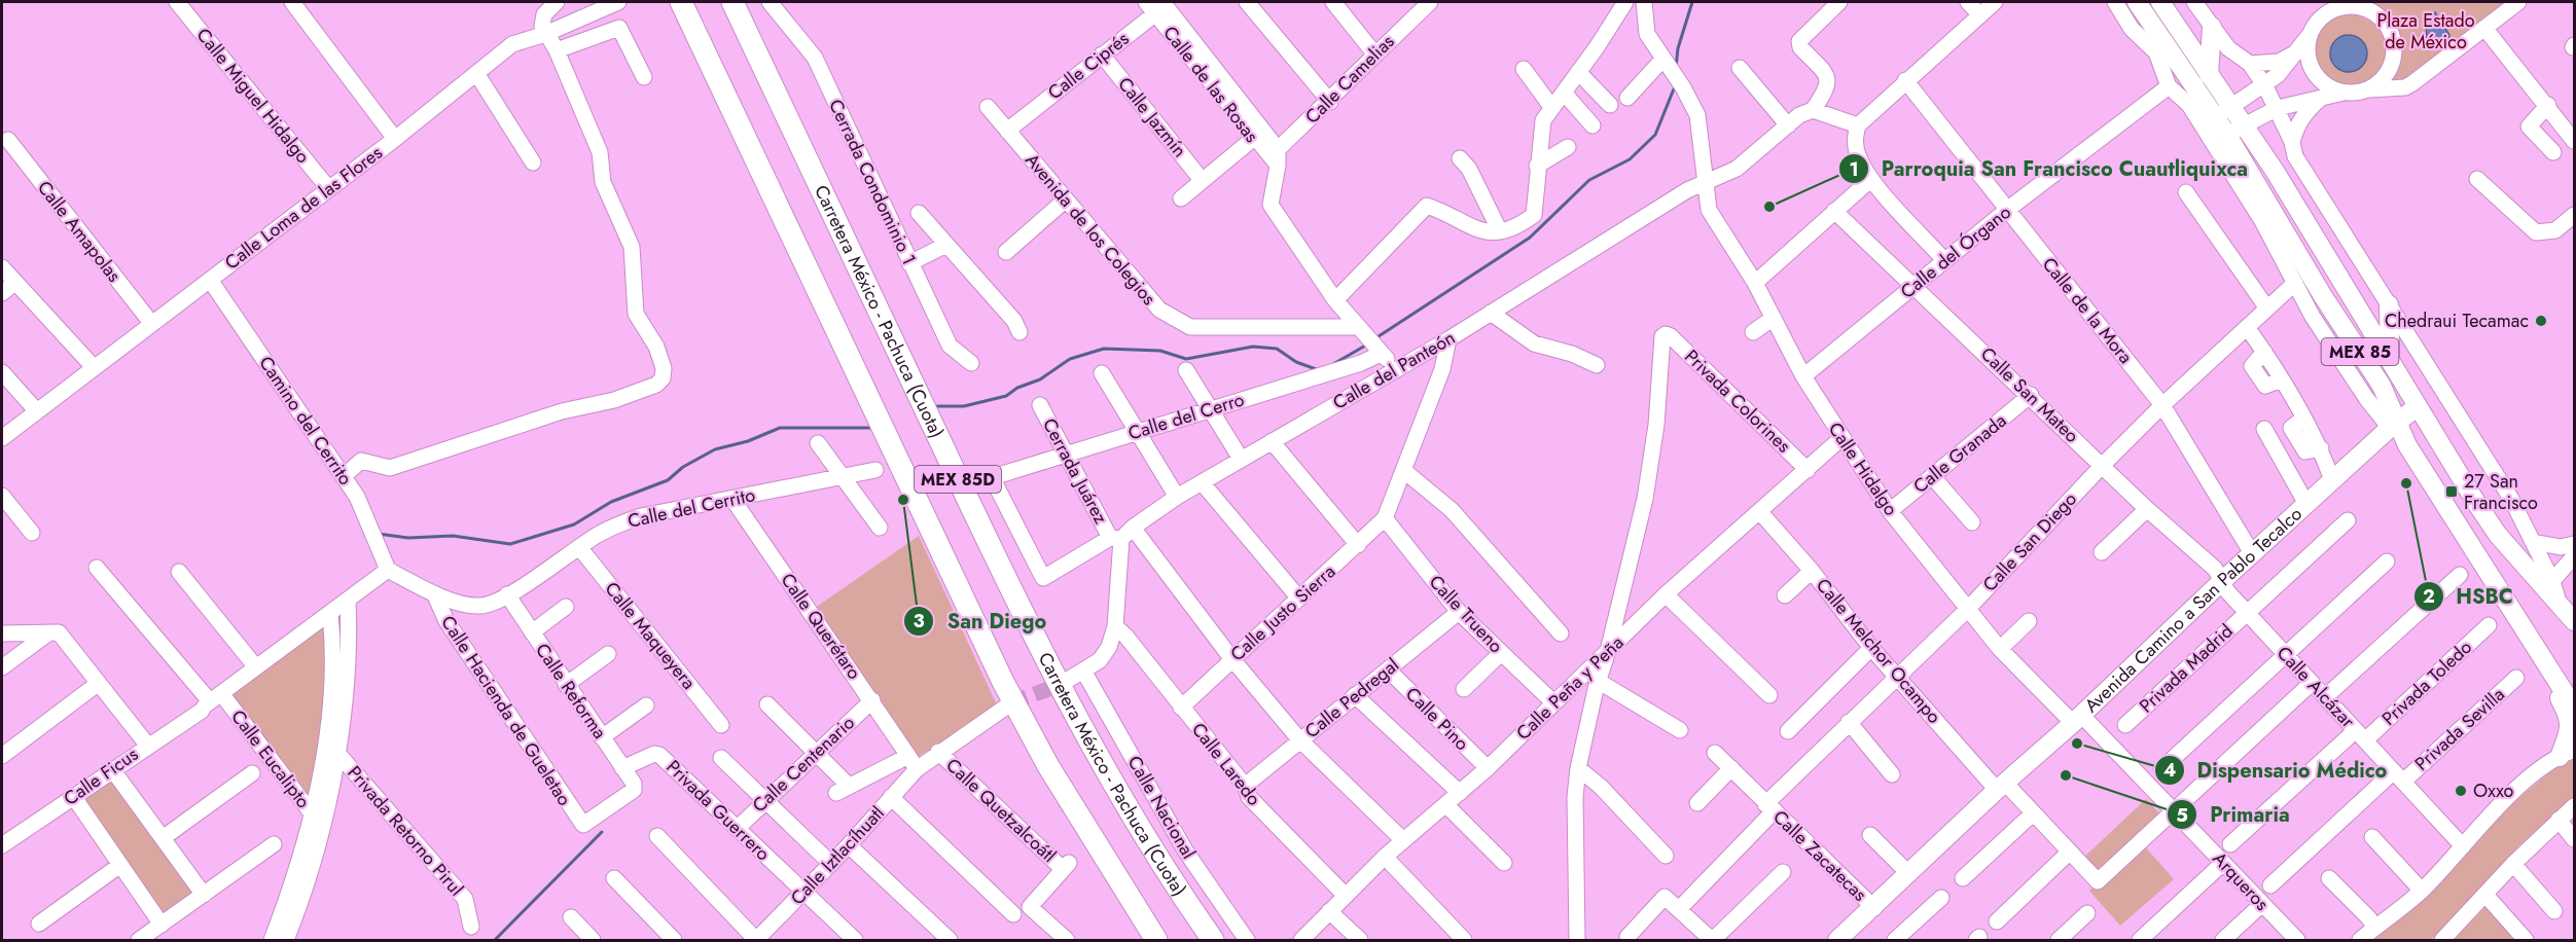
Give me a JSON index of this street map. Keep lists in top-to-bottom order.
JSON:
{
  "streets": {
    "highway": ["Carretera México - Pachuca (Cuota)", "MEX 85D"],
    "main road": ["MEX 85", "Avenida Camino a San Pablo Tecalco"],
    "street": [
      "Calle Ciprés",
      "Calle Camelias",
      "Calle de las Rosas",
      "Calle Miguel Hidalgo",
      "Calle Jazmín",
      "Cerrada Condominio 1",
      "Calle Loma de las Flores",
      "Avenida de los Colegios",
      "Calle Amapolas",
      "Calle del Órgano",
      "Calle de la Mora",
      "Calle del Panteón",
      "Calle San Mateo",
      "Privada Colorines",
      "Calle del Cerro",
      "Camino del Cerrito",
      "Calle Granada",
      "Calle Hidalgo",
      "Cerrada Juárez",
      "Calle del Cerrito",
      "Calle San Diego",
      "Calle Justo Sierra",
      "Calle Trueno",
      "Calle Querétaro",
      "Calle Maqueyera",
      "Calle Melchor Ocampo",
      "Privada Madrid",
      "Privada Toledo",
      "Calle Alcázar",
      "Calle Peña y Peña",
      "Calle Reforma",
      "Calle Pedregal",
      "Calle Hacienda de Gueletao",
      "Calle Pino",
      "Privada Sevilla",
      "Calle Eucalipto",
      "Calle Centenario",
      "Calle Laredo",
      "Calle Ficus",
      "Calle Nacional",
      "Privada Guerrero",
      "Calle Quetzalcoátl",
      "Privada Retorno Pirul",
      "Calle Iztlacíhuatl",
      "Calle Zacatecas",
      "Arqueros"
    ]
  },
  "crossings": [
    ["Calle Ciprés", "Calle de las Rosas"],
    ["Calle Ciprés", "Calle Jazmín"],
    ["Calle Ciprés", "Avenida de los Colegios"],
    ["Calle Camelias", "Calle de las Rosas"],
    ["Calle Miguel Hidalgo", "Calle Loma de las Flores"],
    ["Calle Loma de las Flores", "Calle Amapolas"],
    ["Calle Loma de las Flores", "Camino del Cerrito"],
    ["Avenida de los Colegios", "Calle del Cerro"],
    ["Calle del Órgano", "Calle de la Mora"],
    ["Calle del Órgano", "Calle San Mateo"],
    ["Calle del Órgano", "Calle Hidalgo"],
    ["Calle de la Mora", "Calle San Diego"],
    ["Calle de la Mora", "Avenida Camino a San Pablo Tecalco"],
    ["MEX 85", "Avenida Camino a San Pablo Tecalco"],
    ["Calle del Panteón", "Calle del Cerro"],
    ["Calle del Panteón", "Calle Hidalgo"],
    ["Calle del Panteón", "Cerrada Juárez"],
    ["Calle San Mateo", "Calle Granada"],
    ["Calle San Mateo", "Calle San Diego"],
    ["Calle San Mateo", "Avenida Camino a San Pablo Tecalco"],
    ["Calle San Mateo", "Calle Alcázar"],
    ["Privada Colorines", "Calle Peña y Peña"],
    ["Calle del Cerro", "Cerrada Juárez"],
    ["Camino del Cerrito", "Calle del Cerrito"],
    ["Camino del Cerrito", "Calle Ficus"],
    ["Calle Granada", "Calle Hidalgo"],
    ["Calle Hidalgo", "Calle San Diego"],
    ["Calle Hidalgo", "Avenida Camino a San Pablo Tecalco"],
    ["Calle Hidalgo", "Calle Peña y Peña"],
    ["Calle Hidalgo", "Arqueros"],
    ["Cerrada Juárez", "Calle Justo Sierra"],
    ["Cerrada Juárez", "Calle Peña y Peña"],
    ["Cerrada Juárez", "Calle Pedregal"],
    ["Calle del Cerrito", "Calle Querétaro"],
    ["Calle del Cerrito", "Calle Maqueyera"],
    ["Calle del Cerrito", "Calle Reforma"],
    ["Calle del Cerrito", "Calle Hacienda de Gueletao"],
    ["Calle del Cerrito", "Calle Ficus"],
    ["Calle San Diego", "Calle Melchor Ocampo"],
    ["Calle San Diego", "Calle Zacatecas"],
    ["Avenida Camino a San Pablo Tecalco", "Calle Melchor Ocampo"],
    ["Avenida Camino a San Pablo Tecalco", "Calle Alcázar"],
    ["Avenida Camino a San Pablo Tecalco", "Calle Zacatecas"],
    ["Avenida Camino a San Pablo Tecalco", "Arqueros"],
    ["Calle Justo Sierra", "Calle Trueno"],
    ["Calle Justo Sierra", "Calle Laredo"],
    ["Calle Trueno", "Calle Peña y Peña"],
    ["Calle Trueno", "Calle Pedregal"],
    ["Calle Querétaro", "Calle Centenario"],
    ["Calle Querétaro", "Calle Iztlacíhuatl"],
    ["Calle Melchor Ocampo", "Calle Peña y Peña"],
    ["Calle Melchor Ocampo", "Arqueros"],
    ["Privada Madrid", "Calle Alcázar"],
    ["Privada Toledo", "Calle Alcázar"],
    ["Calle Alcázar", "Privada Sevilla"],
    ["Calle Peña y Peña", "Calle Pino"],
    ["Calle Peña y Peña", "Calle Laredo"],
    ["Calle Reforma", "Calle Hacienda de Gueletao"],
    ["Calle Reforma", "Privada Guerrero"],
    ["Calle Pedregal", "Calle Pino"],
    ["Calle Pedregal", "Calle Laredo"],
    ["Calle Eucalipto", "Calle Ficus"],
    ["Calle Centenario", "Privada Guerrero"],
    ["Privada Guerrero", "Calle Iztlacíhuatl"],
    ["Calle Quetzalcoátl", "Calle Iztlacíhuatl"]
  ],
  "parks": ["Plaza Estado de México"],
  "places": {
    "other": [
      "Parroquia San Francisco Cuautliquixca",
      "Chedraui Tecamac",
      "HSBC",
      "San Diego",
      "Dispensario Médico",
      "Primaria",
      "Oxxo"
    ],
    "transit": ["27 San Francisco"]
  }
}
